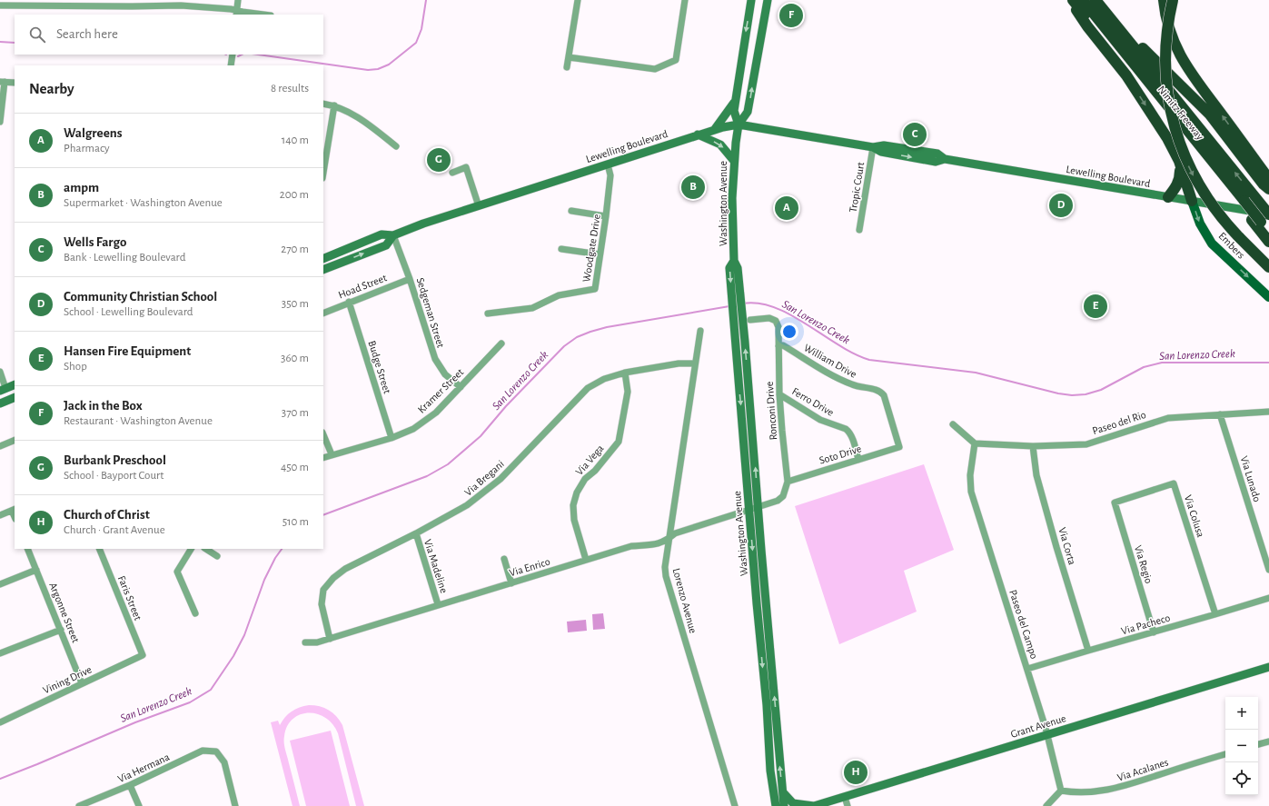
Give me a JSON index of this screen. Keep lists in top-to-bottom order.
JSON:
{
  "streets": {
    "highway": ["Nimitz Freeway"],
    "main road": [
      "Lewelling Boulevard",
      "Washington Avenue",
      "Embers",
      "Grant Avenue"
    ],
    "street": [
      "Tropic Court",
      "Woodgate Drive",
      "Hoad Street",
      "Sedgeman Street",
      "William Drive",
      "Budge Street",
      "Kramer Street",
      "Ferro Drive",
      "Ronconi Drive",
      "Paseo del Rio",
      "Soto Drive",
      "Via Vega",
      "Via Bregani",
      "Via Lunado",
      "Via Colusa",
      "Via Corta",
      "Via Regio",
      "Via Madeline",
      "Via Enrico",
      "Faris Street",
      "Lorenzo Avenue",
      "Argonne Street",
      "Paseo del Campo",
      "Via Pacheco",
      "Vining Drive",
      "Via Hermana",
      "Via Acalanes"
    ]
  },
  "crossings": [
    ["Nimitz Freeway", "Lewelling Boulevard"],
    ["Lewelling Boulevard", "Tropic Court"],
    ["Lewelling Boulevard", "Washington Avenue"],
    ["Lewelling Boulevard", "Embers"],
    ["Lewelling Boulevard", "Woodgate Drive"],
    ["Lewelling Boulevard", "Sedgeman Street"],
    ["Washington Avenue", "Ronconi Drive"],
    ["Washington Avenue", "Via Enrico"],
    ["Hoad Street", "Sedgeman Street"],
    ["Hoad Street", "Budge Street"],
    ["Sedgeman Street", "Kramer Street"],
    ["William Drive", "Ronconi Drive"],
    ["William Drive", "Soto Drive"],
    ["Budge Street", "Kramer Street"],
    ["Ferro Drive", "Ronconi Drive"],
    ["Ferro Drive", "Soto Drive"],
    ["Ronconi Drive", "Soto Drive"],
    ["Ronconi Drive", "Via Enrico"],
    ["Paseo del Rio", "Via Lunado"],
    ["Paseo del Rio", "Via Corta"],
    ["Paseo del Rio", "Paseo del Campo"],
    ["Via Vega", "Via Bregani"],
    ["Via Vega", "Via Enrico"],
    ["Via Bregani", "Via Madeline"],
    ["Via Bregani", "Via Enrico"],
    ["Via Bregani", "Lorenzo Avenue"],
    ["Via Colusa", "Via Regio"],
    ["Via Colusa", "Via Pacheco"],
    ["Via Corta", "Via Pacheco"],
    ["Via Regio", "Via Pacheco"],
    ["Via Madeline", "Via Enrico"],
    ["Via Enrico", "Lorenzo Avenue"],
    ["Faris Street", "Vining Drive"],
    ["Argonne Street", "Vining Drive"],
    ["Paseo del Campo", "Via Pacheco"],
    ["Paseo del Campo", "Grant Avenue"],
    ["Paseo del Campo", "Via Acalanes"]
  ],
  "one_way": ["Embers"],
  "water": ["San Lorenzo Creek"],
  "page": {
    "pins": [
      "F",
      "C",
      "G",
      "B",
      "D",
      "A",
      "E",
      "H"
    ],
    "search": "Search here",
    "heading": ["Nearby", "8 results"],
    "list": [
      {
        "mark": "A",
        "name": "Walgreens",
        "note": "Pharmacy",
        "value": "140 m"
      },
      {
        "mark": "B",
        "name": "ampm",
        "note": "Supermarket · Washington Avenue",
        "value": "200 m"
      },
      {
        "mark": "C",
        "name": "Wells Fargo",
        "note": "Bank · Lewelling Boulevard",
        "value": "270 m"
      },
      {
        "mark": "D",
        "name": "Community Christian School",
        "note": "School · Lewelling Boulevard",
        "value": "350 m"
      },
      {
        "mark": "E",
        "name": "Hansen Fire Equipment",
        "note": "Shop",
        "value": "360 m"
      },
      {
        "mark": "F",
        "name": "Jack in the Box",
        "note": "Restaurant · Washington Avenue",
        "value": "370 m"
      },
      {
        "mark": "G",
        "name": "Burbank Preschool",
        "note": "School · Bayport Court",
        "value": "450 m"
      },
      {
        "mark": "H",
        "name": "Church of Christ",
        "note": "Church · Grant Avenue",
        "value": "510 m"
      }
    ],
    "map_buttons": ["+", "−"]
  }
}
